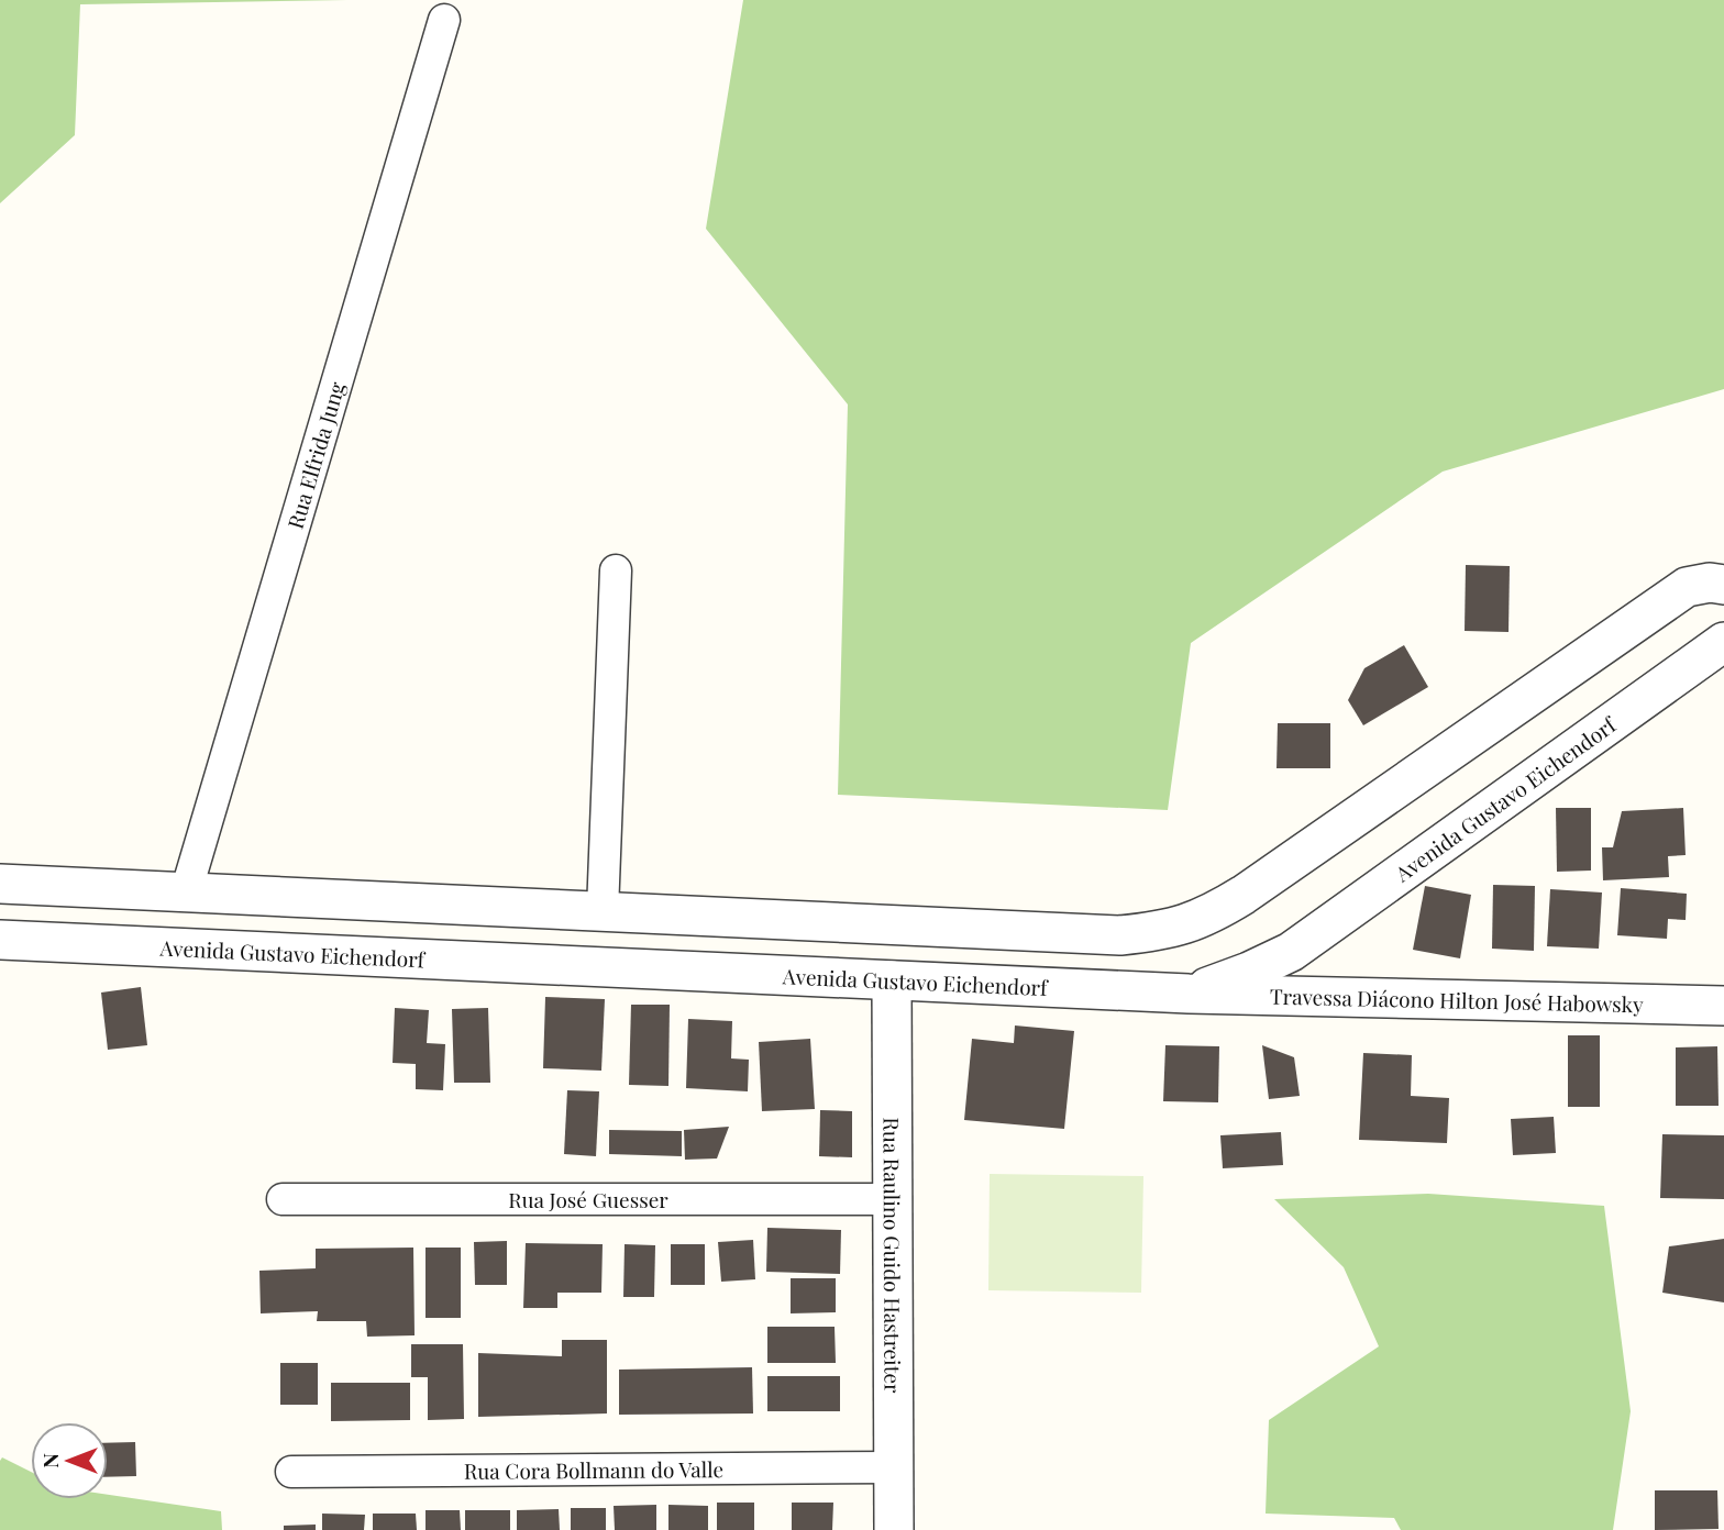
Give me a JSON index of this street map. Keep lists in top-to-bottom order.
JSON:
{
  "streets": {
    "street": [
      "Rua Elfrida Jung",
      "Avenida Gustavo Eichendorf",
      "Travessa Diácono Hilton José Habowsky",
      "Rua José Guesser",
      "Rua Raulino Guido Hastreiter",
      "Rua Cora Bollmann do Valle"
    ]
  },
  "crossings": [
    ["Avenida Gustavo Eichendorf", "Travessa Diácono Hilton José Habowsky"],
    ["Avenida Gustavo Eichendorf", "Rua Raulino Guido Hastreiter"],
    ["Rua José Guesser", "Rua Raulino Guido Hastreiter"],
    ["Rua Raulino Guido Hastreiter", "Rua Cora Bollmann do Valle"]
  ],
  "north": "left"
}
